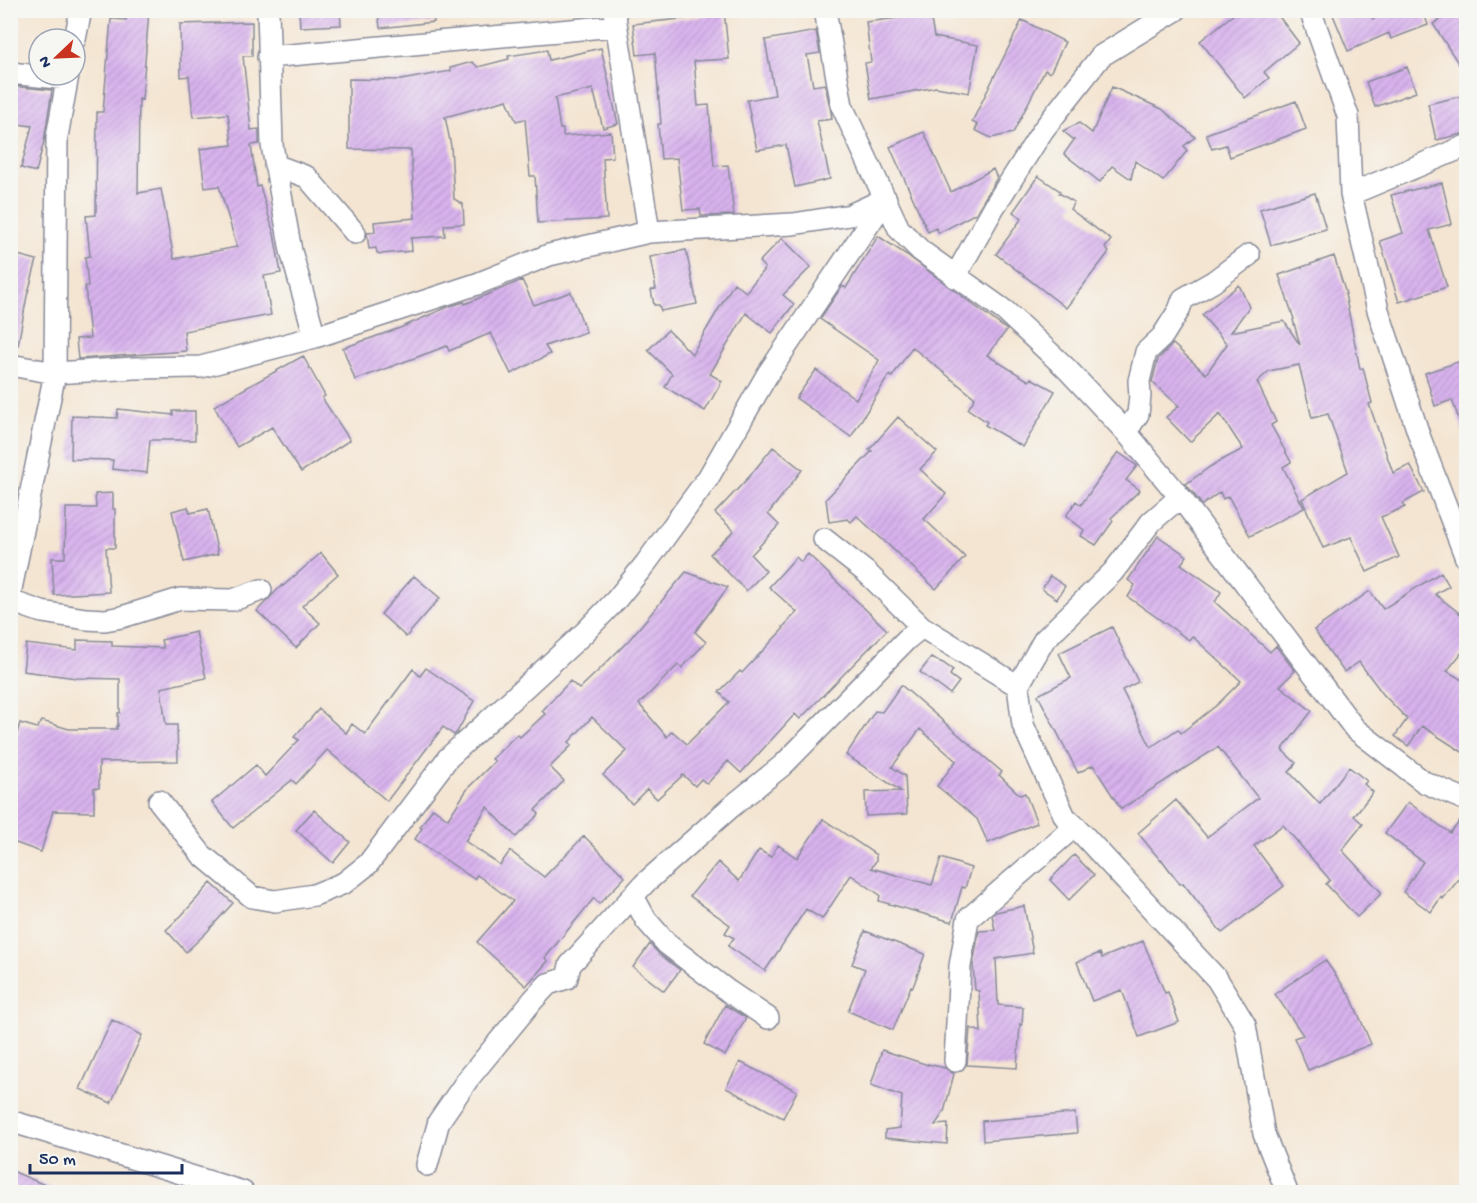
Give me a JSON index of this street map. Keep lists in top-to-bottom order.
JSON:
{
  "scale_bar": "50 m",
  "north": "bottom left"
}
